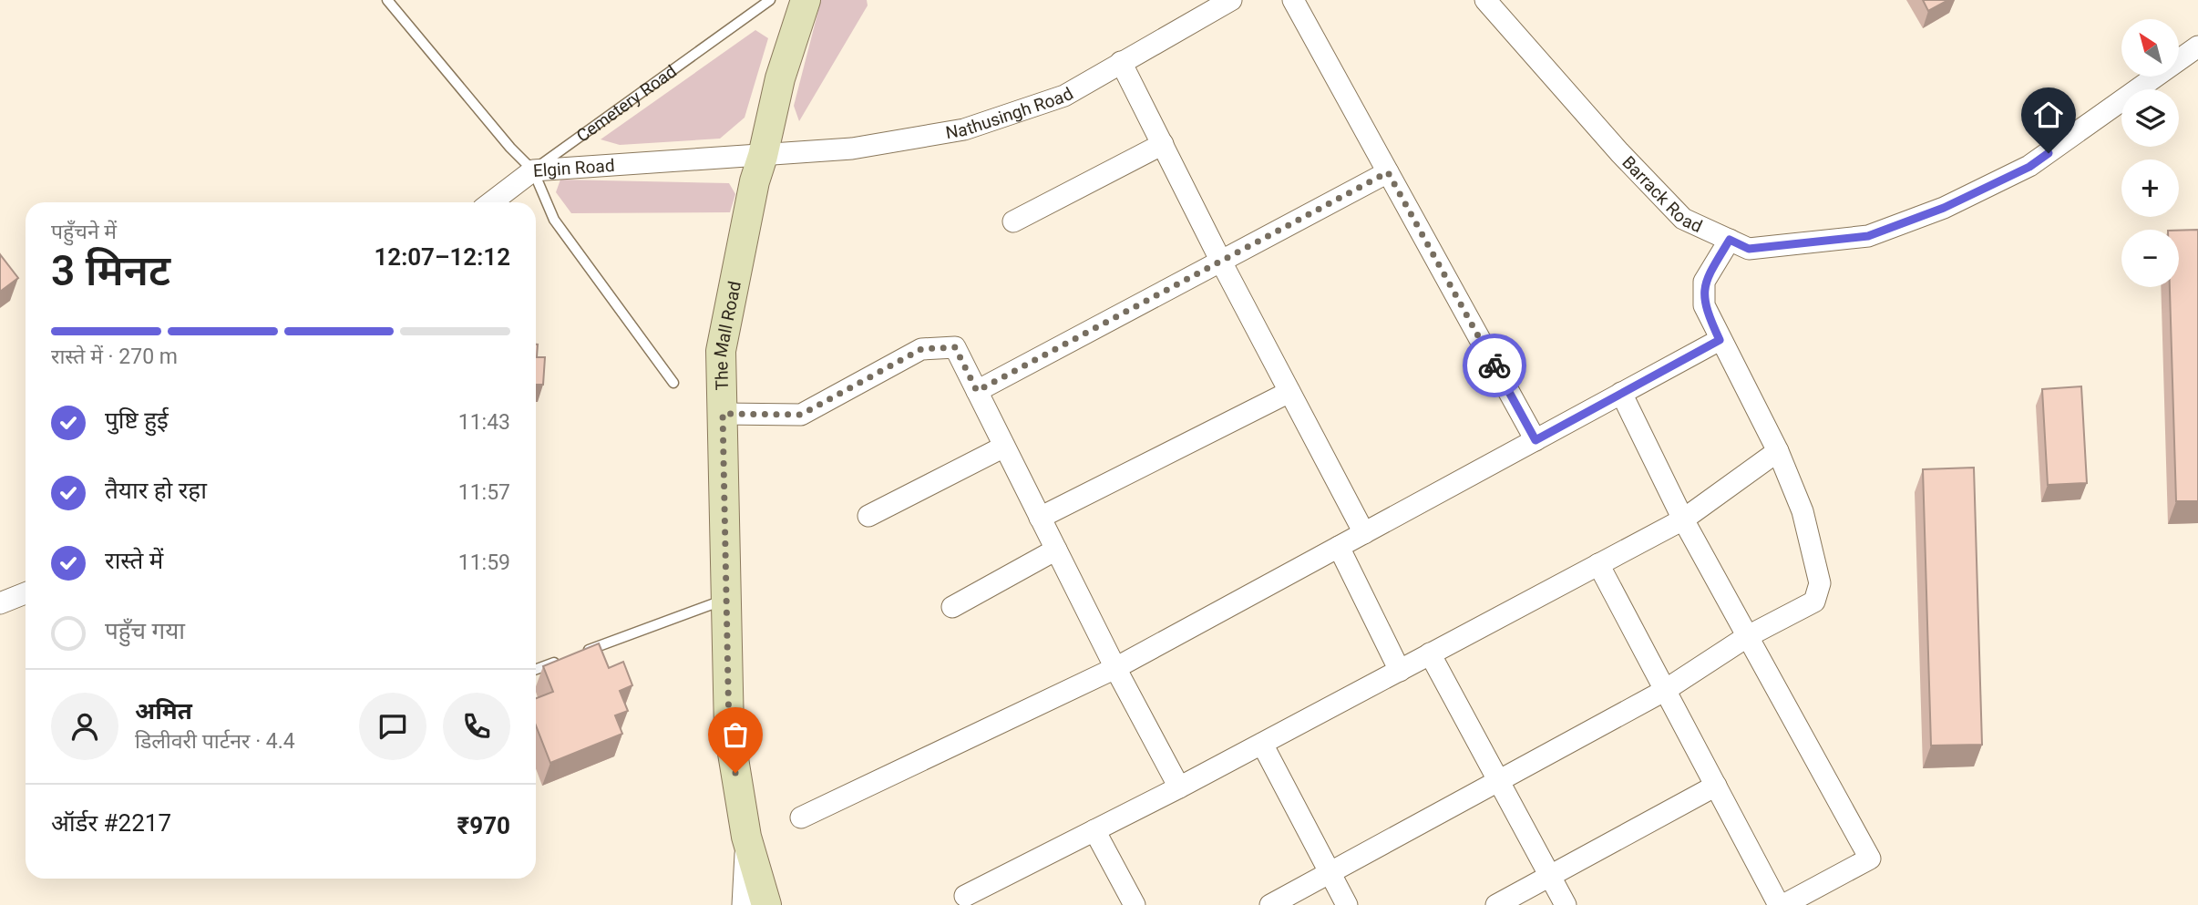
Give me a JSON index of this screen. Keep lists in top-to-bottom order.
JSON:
{
  "streets": {
    "street": [
      "Cemetery Road",
      "Nathusingh Road",
      "Elgin Road",
      "Barrack Road",
      "The Mall Road"
    ]
  },
  "crossings": [
    ["Cemetery Road", "Elgin Road"],
    ["Nathusingh Road", "Elgin Road"],
    ["Nathusingh Road", "The Mall Road"],
    ["Elgin Road", "The Mall Road"]
  ],
  "north": "top left",
  "page": {
    "map_buttons": ["+", "−"],
    "heading": ["3 मिनट", "पहुँचने में", "12:07–12:12"],
    "panel": [
      "अमित",
      "डिलीवरी पार्टनर · 4.4",
      "ऑर्डर #2217",
      "₹970"
    ],
    "bar": "रास्ते में · 270 m",
    "list": [
      ["पुष्टि हुई", "11:43"],
      ["तैयार हो रहा", "11:57"],
      ["रास्ते में", "11:59"],
      "पहुँच गया"
    ]
  }
}
